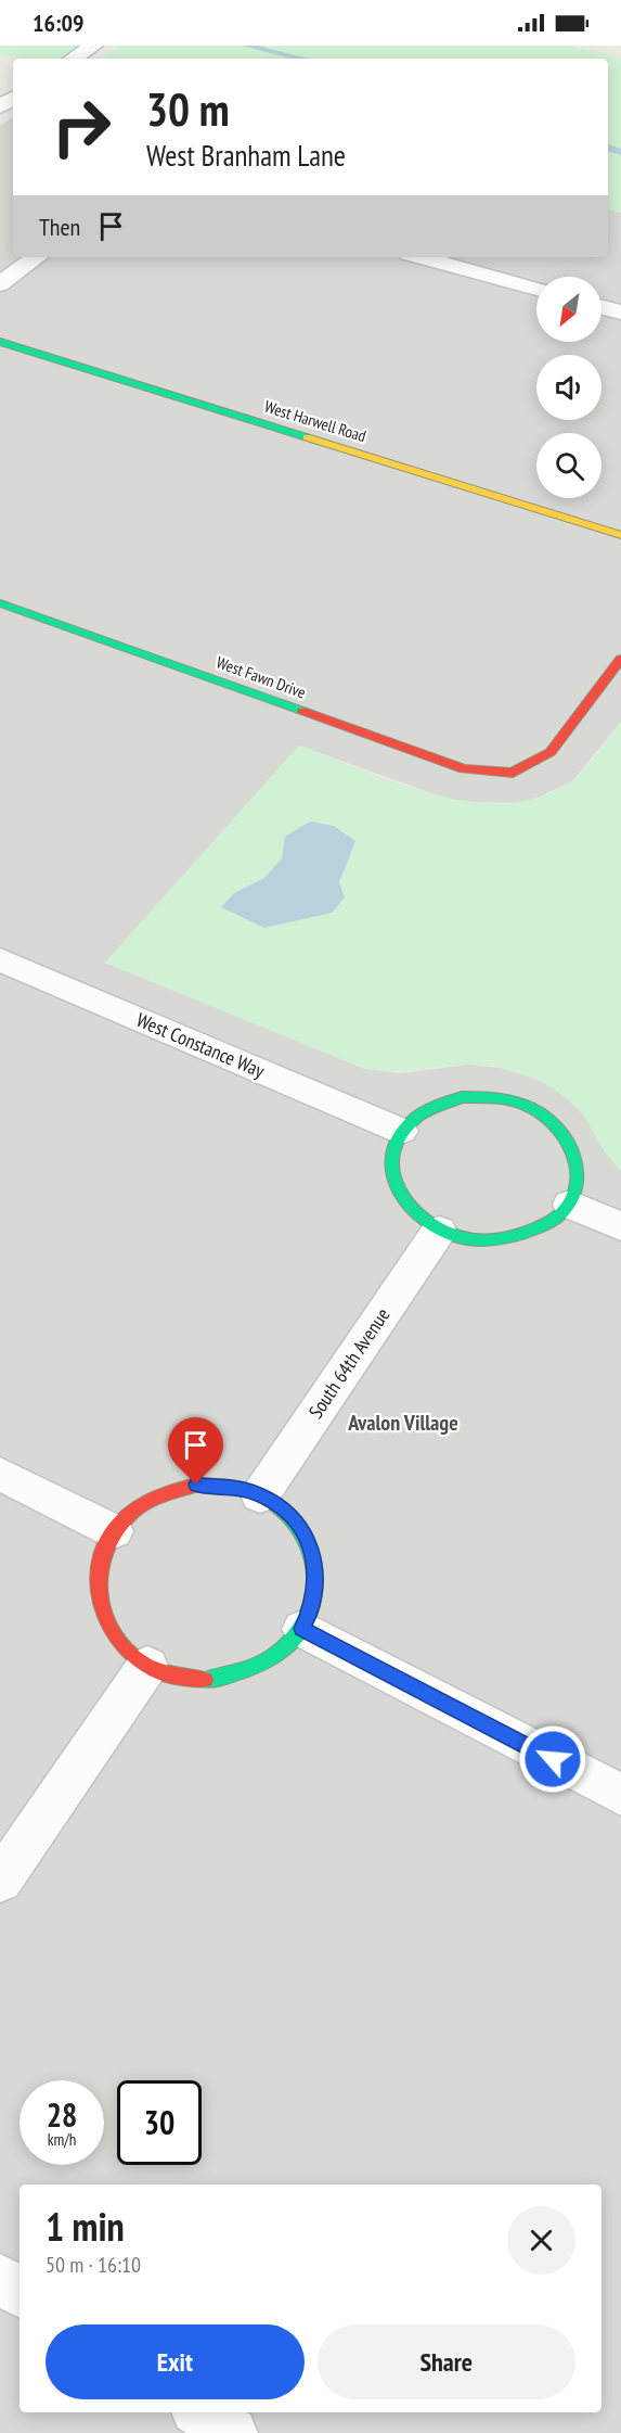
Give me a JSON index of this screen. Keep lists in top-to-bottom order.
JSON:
{
  "streets": {
    "street": [
      "West Harwell Road",
      "West Fawn Drive",
      "West Constance Way",
      "South 64th Avenue"
    ]
  },
  "crossings": [
    ["West Constance Way", "South 64th Avenue"]
  ],
  "districts": ["Avalon Village"],
  "north": "bottom left",
  "page": {
    "status": "16:09",
    "turn": ["30 m", "West Branham Lane"],
    "then": "Then",
    "speed": "28 km/h",
    "limit": "30",
    "heading": ["1 min", "50 m · 16:10"],
    "buttons": ["Exit", "Share"]
  }
}
